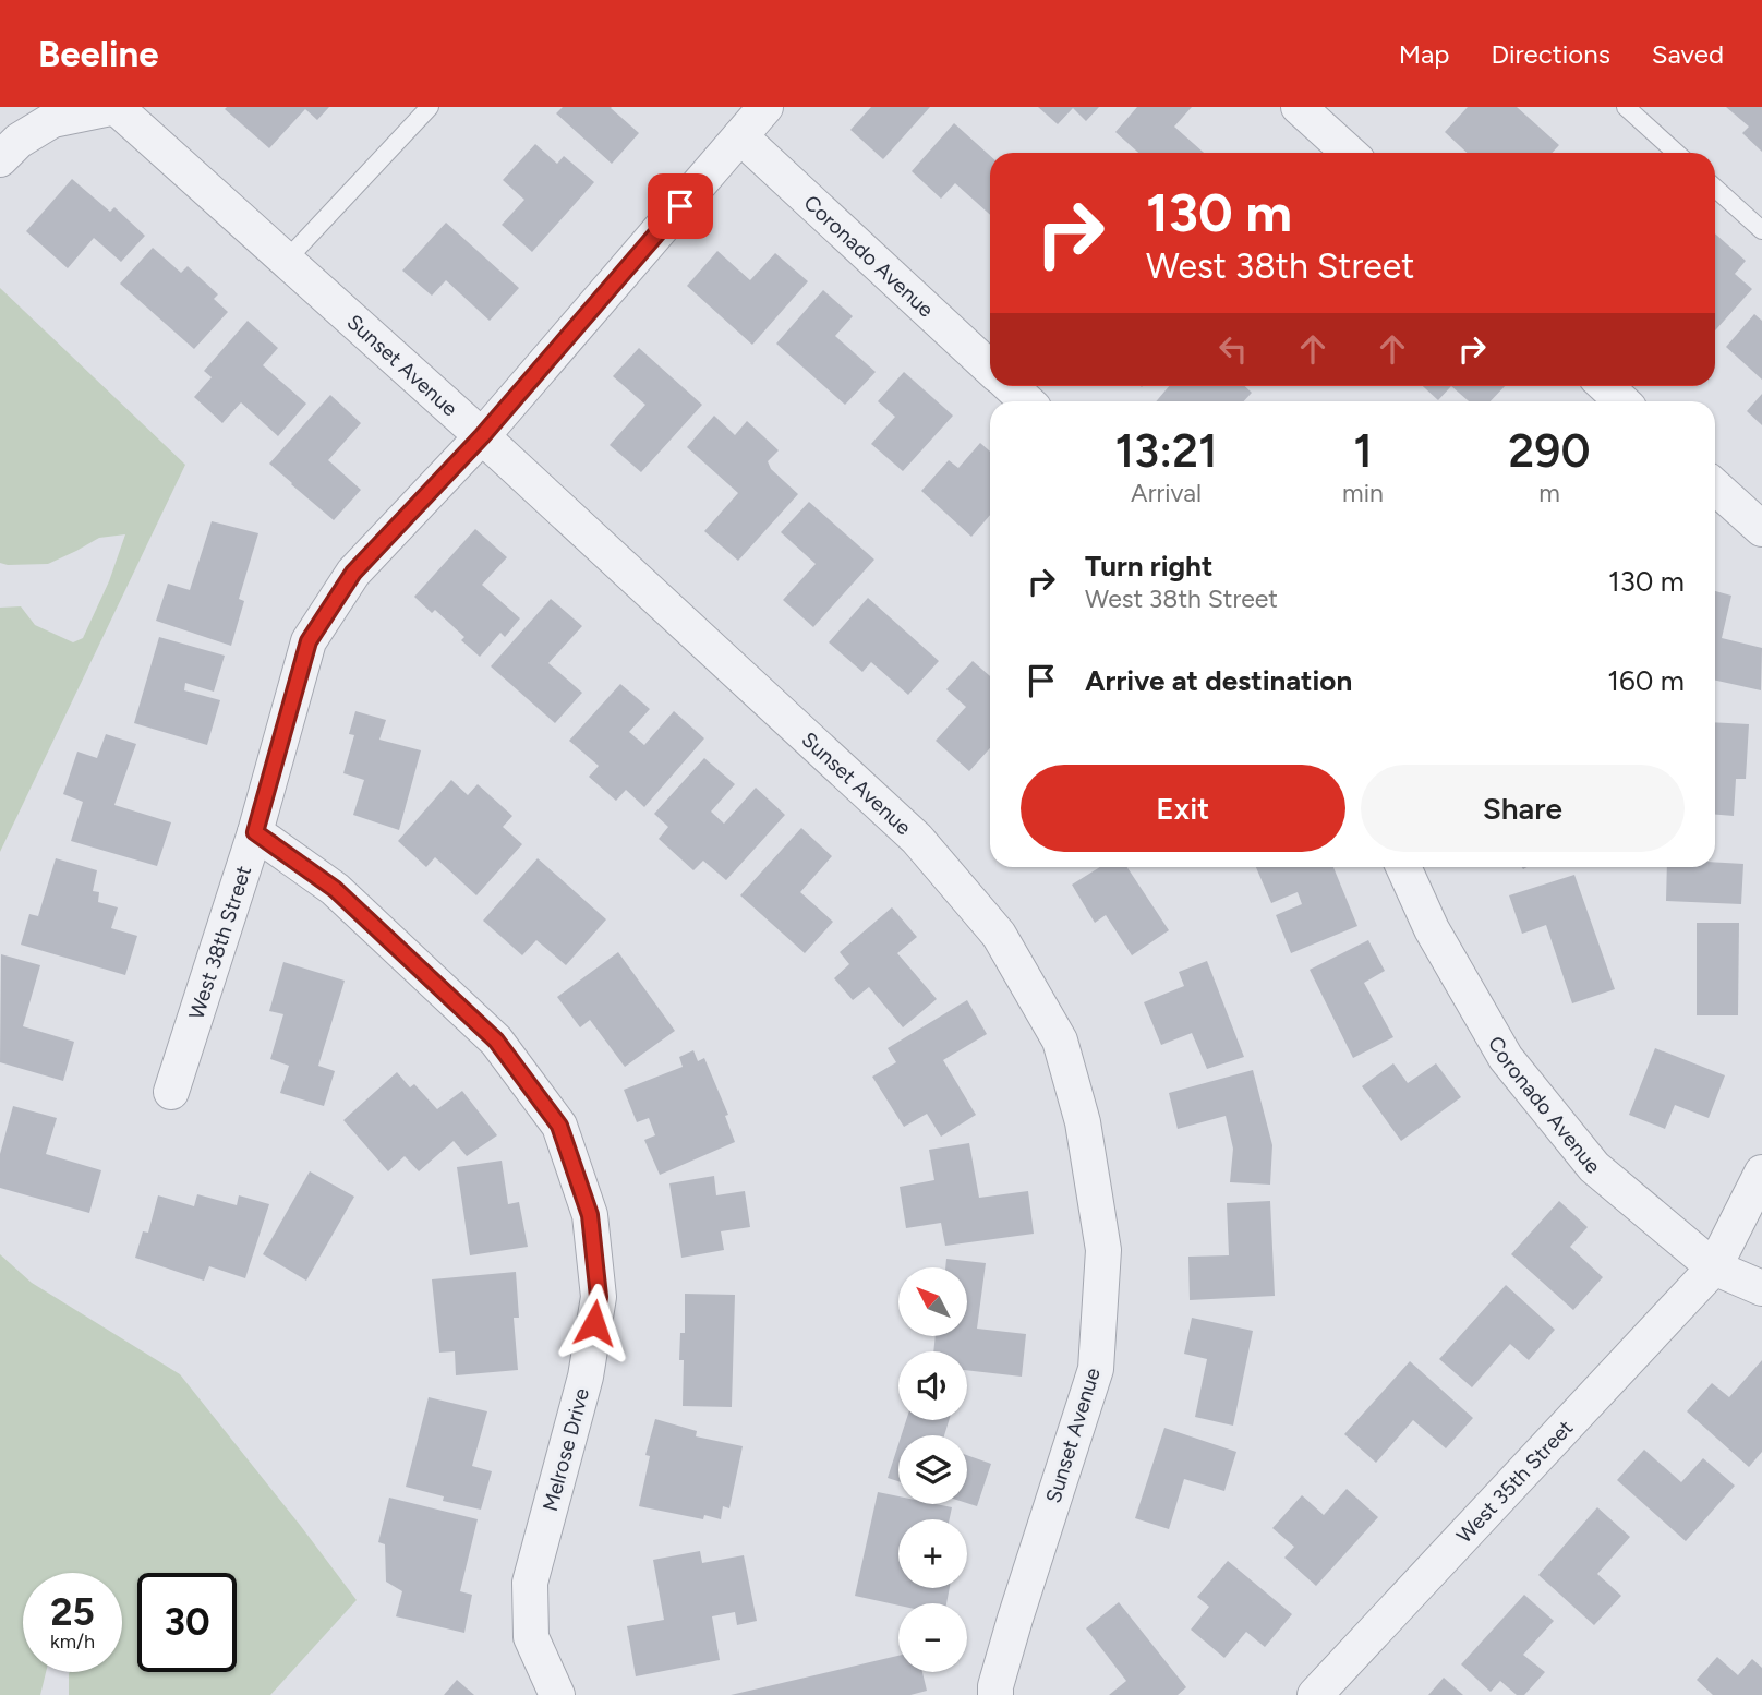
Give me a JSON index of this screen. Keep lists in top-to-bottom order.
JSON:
{
  "streets": {
    "street": [
      "Coronado Avenue",
      "Sunset Avenue",
      "West 38th Street",
      "Melrose Drive",
      "West 35th Street"
    ]
  },
  "crossings": [
    ["Coronado Avenue", "West 38th Street"],
    ["Coronado Avenue", "West 35th Street"],
    ["Sunset Avenue", "West 38th Street"],
    ["West 38th Street", "Melrose Drive"]
  ],
  "north": "top left",
  "page": {
    "header": "Beeline",
    "nav": ["Map", "Directions", "Saved"],
    "turn": ["130 m", "West 38th Street"],
    "eta": [
      "13:21",
      "Arrival",
      "1",
      "min",
      "290",
      "m"
    ],
    "list": [
      {
        "name": "Turn right",
        "note": "West 38th Street",
        "value": "130 m"
      },
      {
        "name": "Arrive at destination",
        "value": "160 m"
      }
    ],
    "buttons": ["Exit", "Share"],
    "map_buttons": ["+", "−"],
    "speed": "25 km/h",
    "limit": "30"
  }
}
